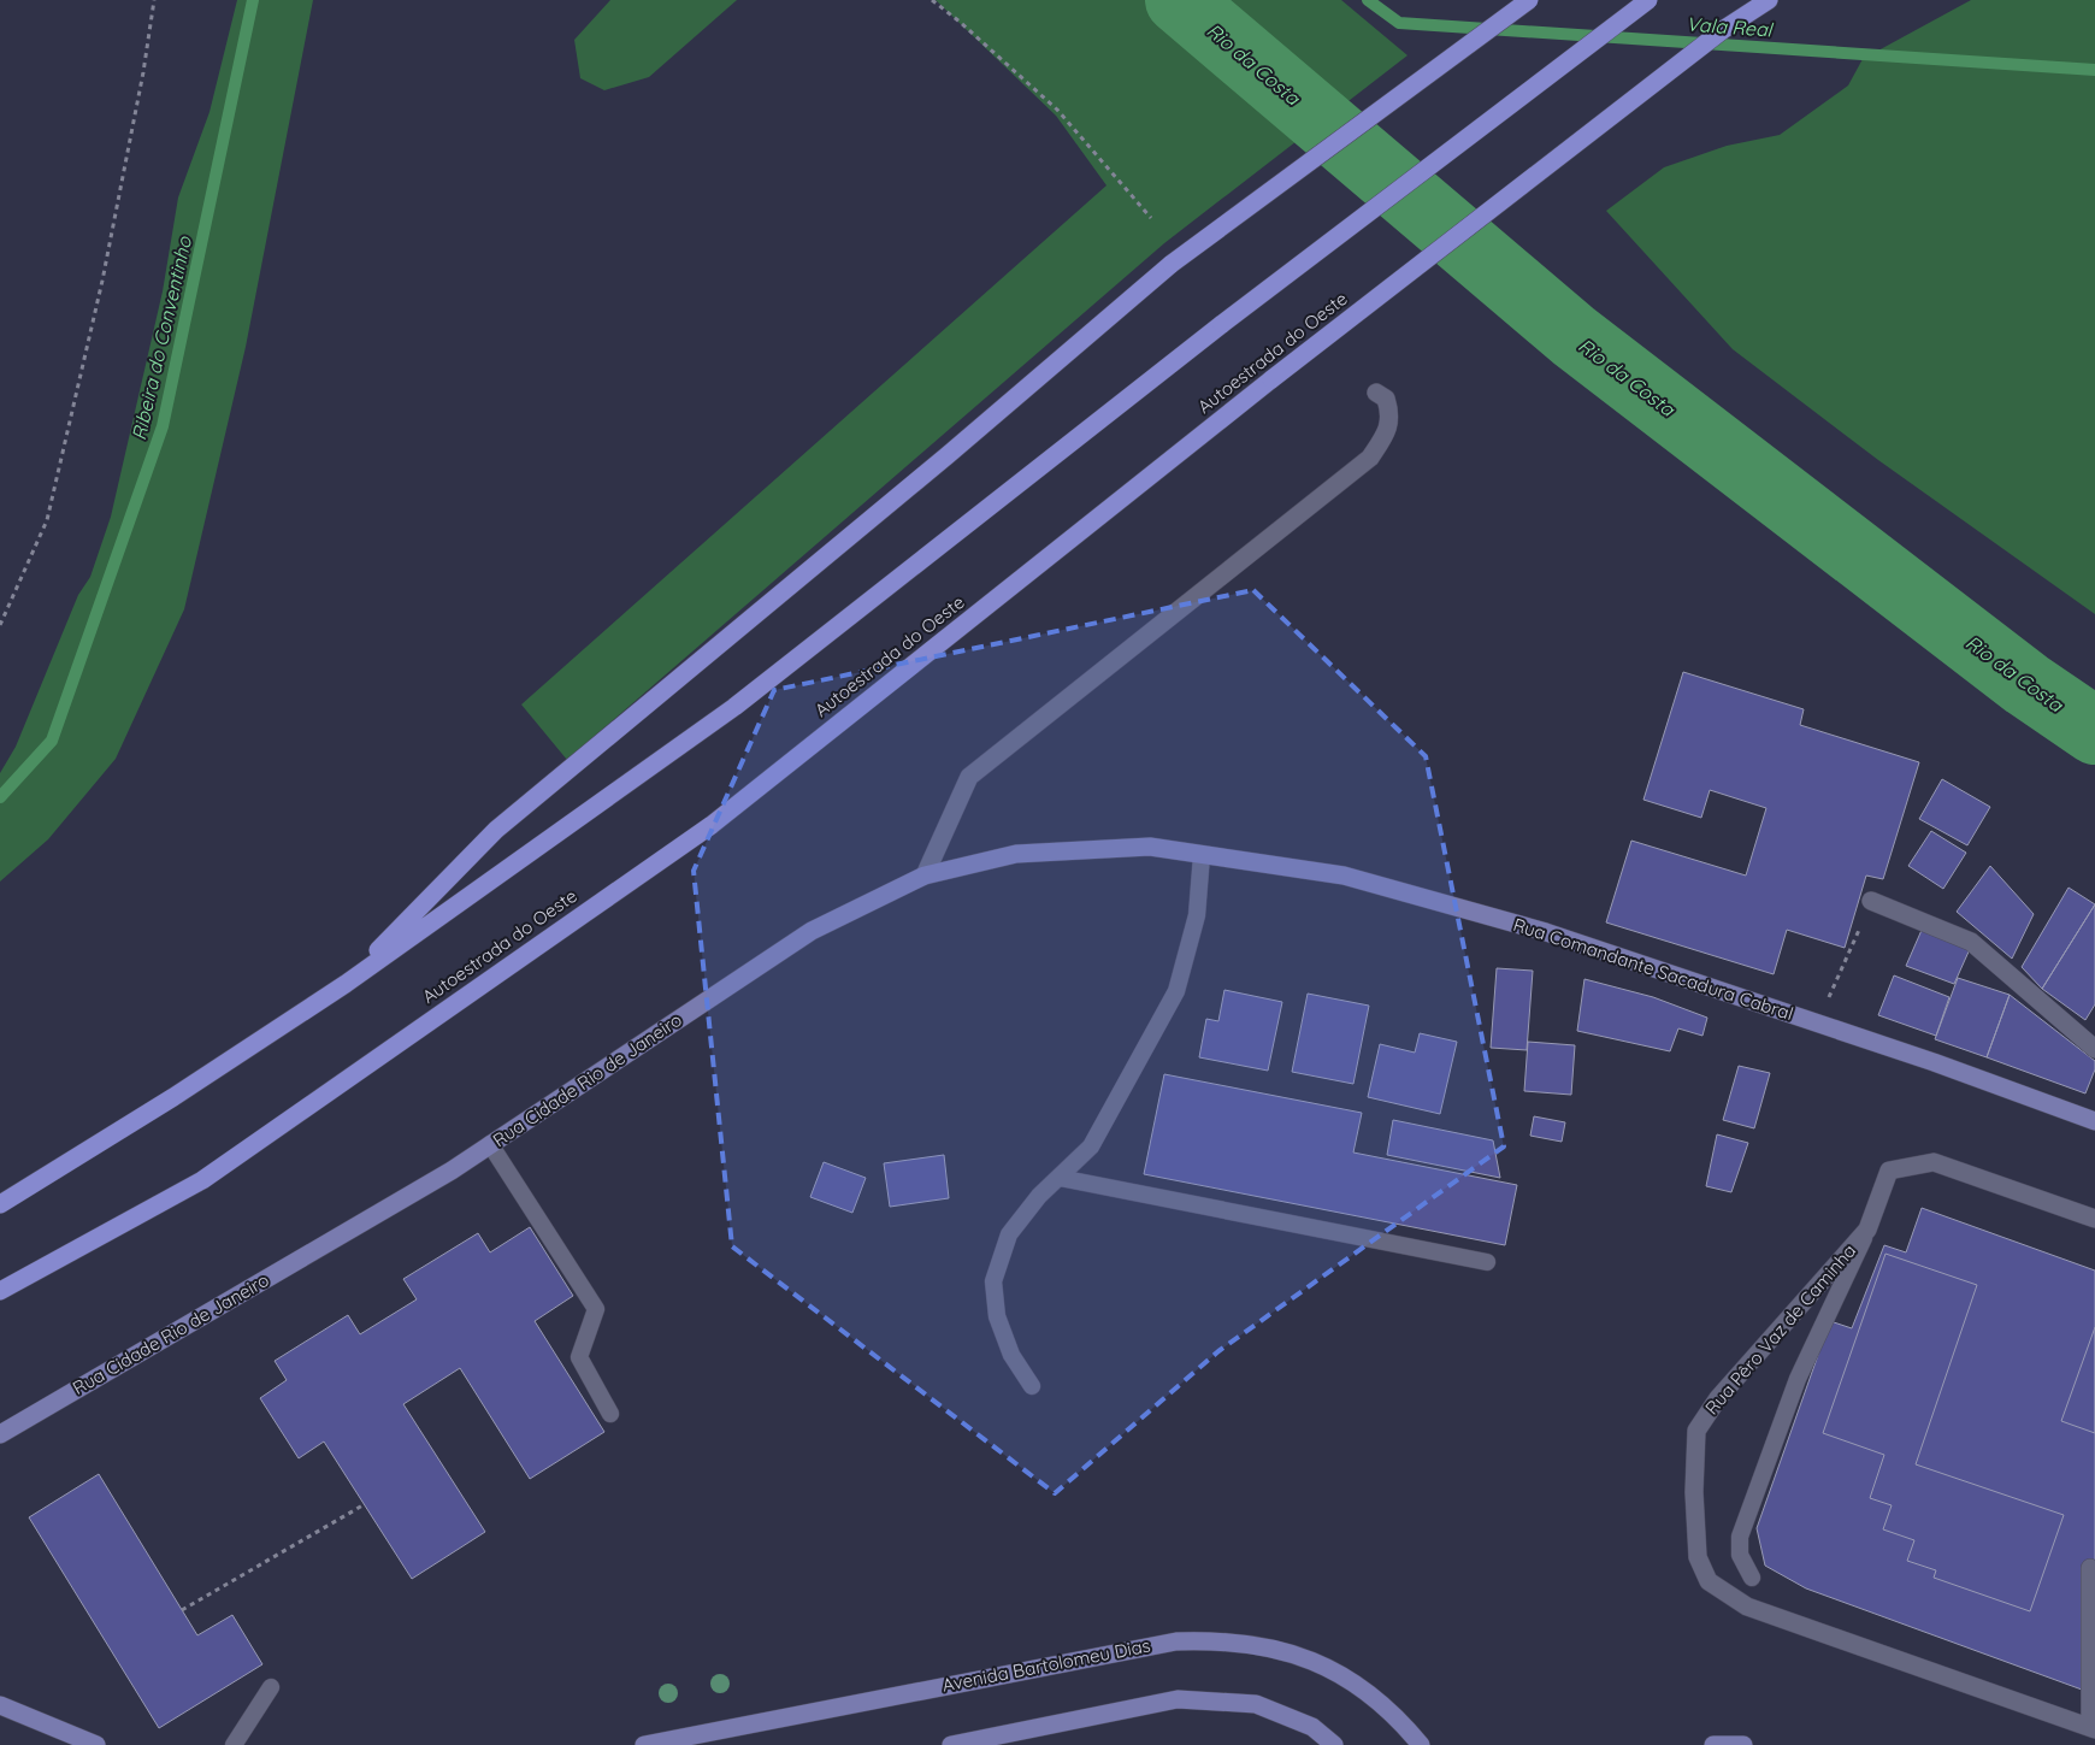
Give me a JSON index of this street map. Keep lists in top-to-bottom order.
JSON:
{
  "streets": {
    "highway": ["Autoestrada do Oeste"],
    "main road": ["Rua Comandante Sacadura Cabral", "Rua Cidade Rio de Janeiro", "Avenida Bartolomeu Dias"],
    "street": ["Rua Pêro Vaz de Caminha"]
  },
  "crossings": [
    ["Rua Comandante Sacadura Cabral", "Rua Cidade Rio de Janeiro"]
  ],
  "water": ["Vala Real", "Rio da Costa", "Ribeira do Conventinho"]
}
